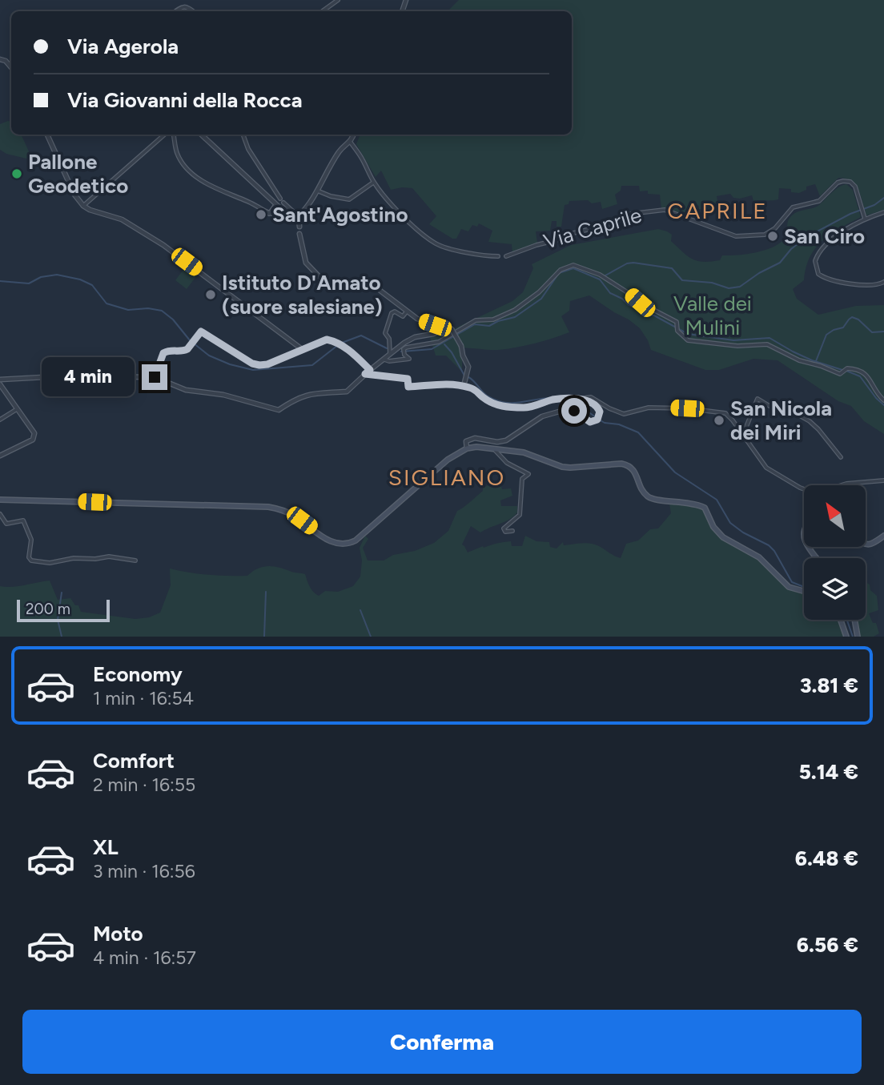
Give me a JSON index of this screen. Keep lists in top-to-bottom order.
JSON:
{
  "streets": {
    "street": ["Via Caprile"]
  },
  "districts": ["CAPRILE", "SIGLIANO"],
  "parks": ["Valle dei Mulini"],
  "places": [
    "Pallone Geodetico",
    "Sant'Agostino",
    "San Ciro",
    "Istituto D'Amato (suore salesiane)",
    "San Nicola dei Miri"
  ],
  "scale_bar": "200 m",
  "north": "top left",
  "page": {
    "banner": ["Via Agerola", "Via Giovanni della Rocca"],
    "bubble": "4 min",
    "scale": "200 m",
    "list": [
      {
        "name": "Economy",
        "note": "1 min · 16:54",
        "value": "3.81 €"
      },
      {
        "name": "Comfort",
        "note": "2 min · 16:55",
        "value": "5.14 €"
      },
      {
        "name": "XL",
        "note": "3 min · 16:56",
        "value": "6.48 €"
      },
      {
        "name": "Moto",
        "note": "4 min · 16:57",
        "value": "6.56 €"
      }
    ],
    "buttons": "Conferma"
  }
}
